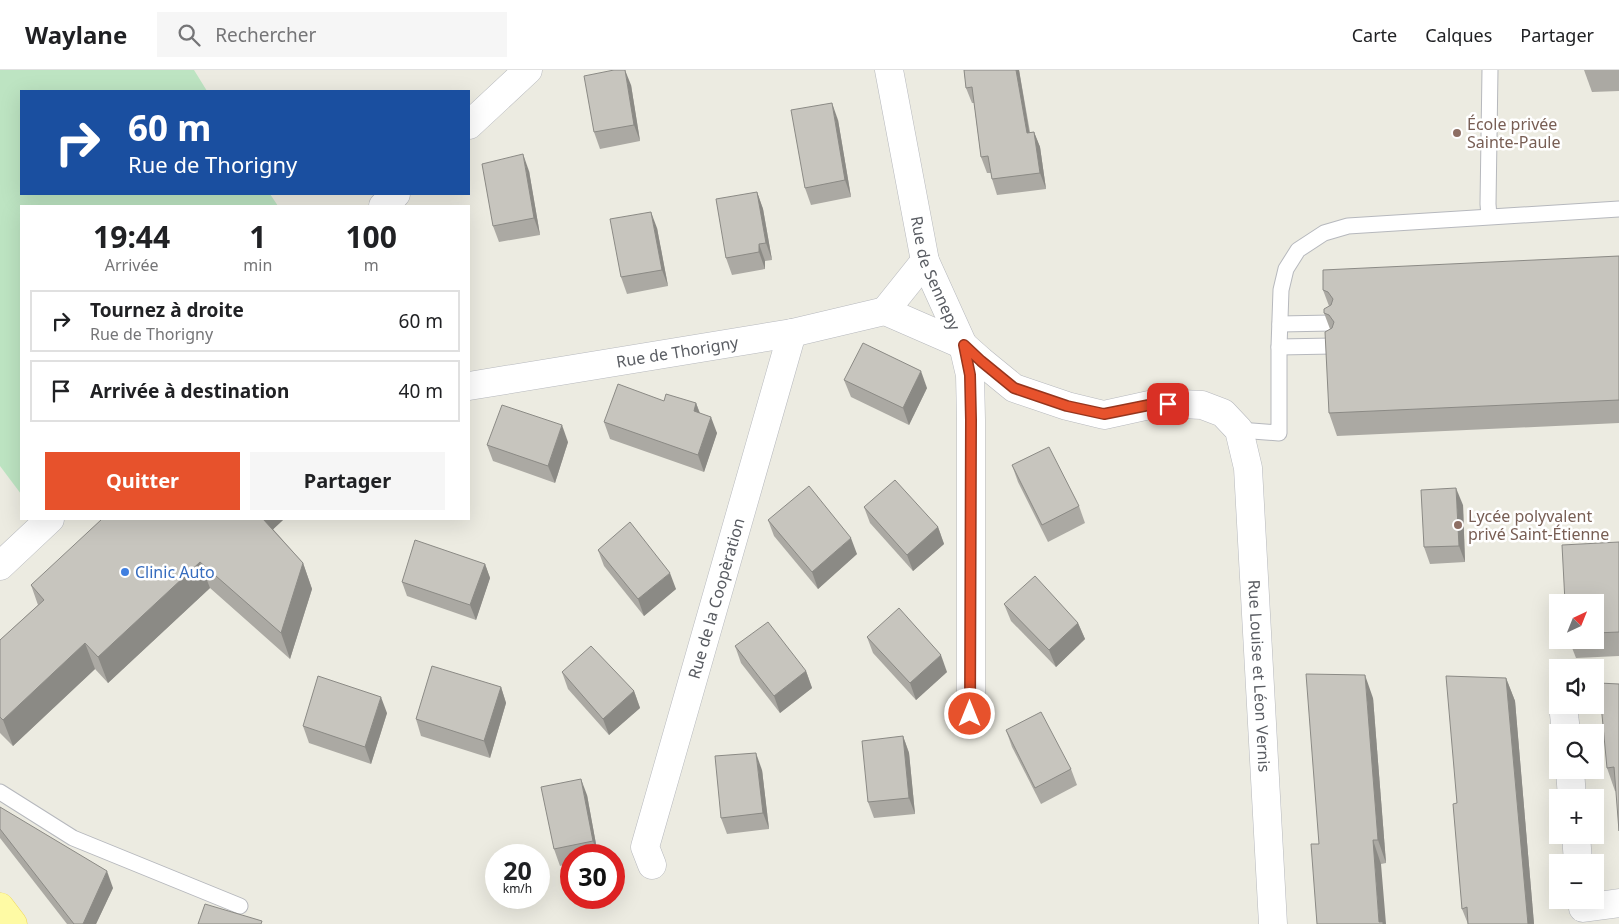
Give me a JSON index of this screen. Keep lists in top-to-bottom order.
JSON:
{
  "streets": {
    "street": [
      "Rue de Sennepy",
      "Rue de Thorigny",
      "Rue de la Coopèration",
      "Rue Louise et Léon Vernis"
    ]
  },
  "crossings": [
    ["Rue de Thorigny", "Rue de la Coopèration"]
  ],
  "places": ["École privée Sainte-Paule", "Lycée polyvalent privé Saint-Étienne", "Clinic Auto"],
  "north": "top right",
  "page": {
    "header": "Waylane",
    "search": "Rechercher",
    "nav": ["Carte", "Calques", "Partager"],
    "turn": ["60 m", "Rue de Thorigny"],
    "eta": [
      "19:44",
      "Arrivée",
      "1",
      "min",
      "100",
      "m"
    ],
    "list": [
      {
        "name": "Tournez à droite",
        "note": "Rue de Thorigny",
        "value": "60 m"
      },
      {
        "name": "Arrivée à destination",
        "value": "40 m"
      }
    ],
    "buttons": ["Quitter", "Partager"],
    "map_buttons": ["+", "−"],
    "speed": "20 km/h",
    "limit": "30"
  }
}
